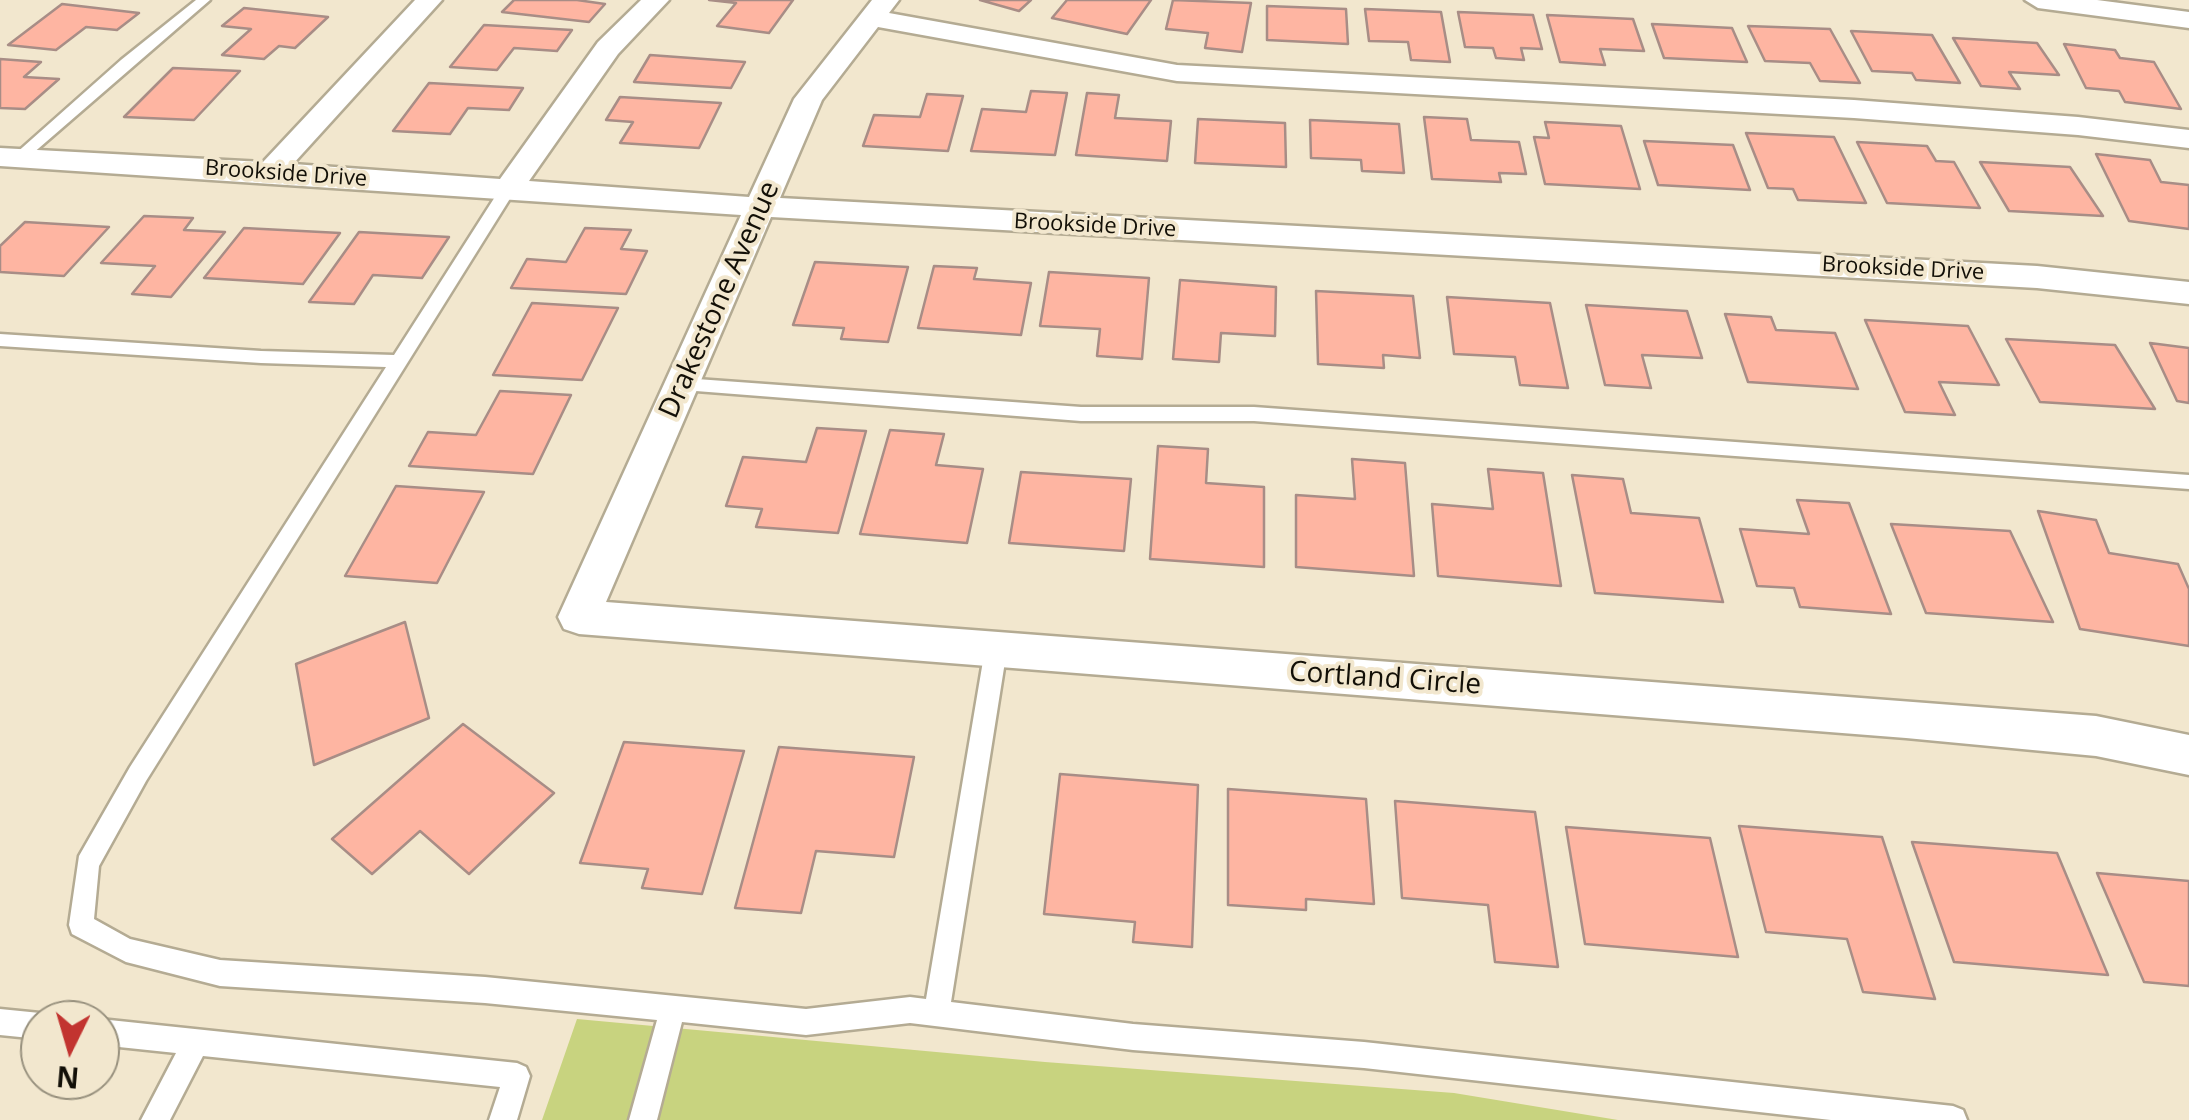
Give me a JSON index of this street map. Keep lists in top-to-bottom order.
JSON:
{
  "streets": {
    "street": ["Brookside Drive", "Drakestone Avenue", "Cortland Circle"]
  },
  "crossings": [
    ["Brookside Drive", "Drakestone Avenue"],
    ["Drakestone Avenue", "Cortland Circle"]
  ],
  "north": "bottom"
}
